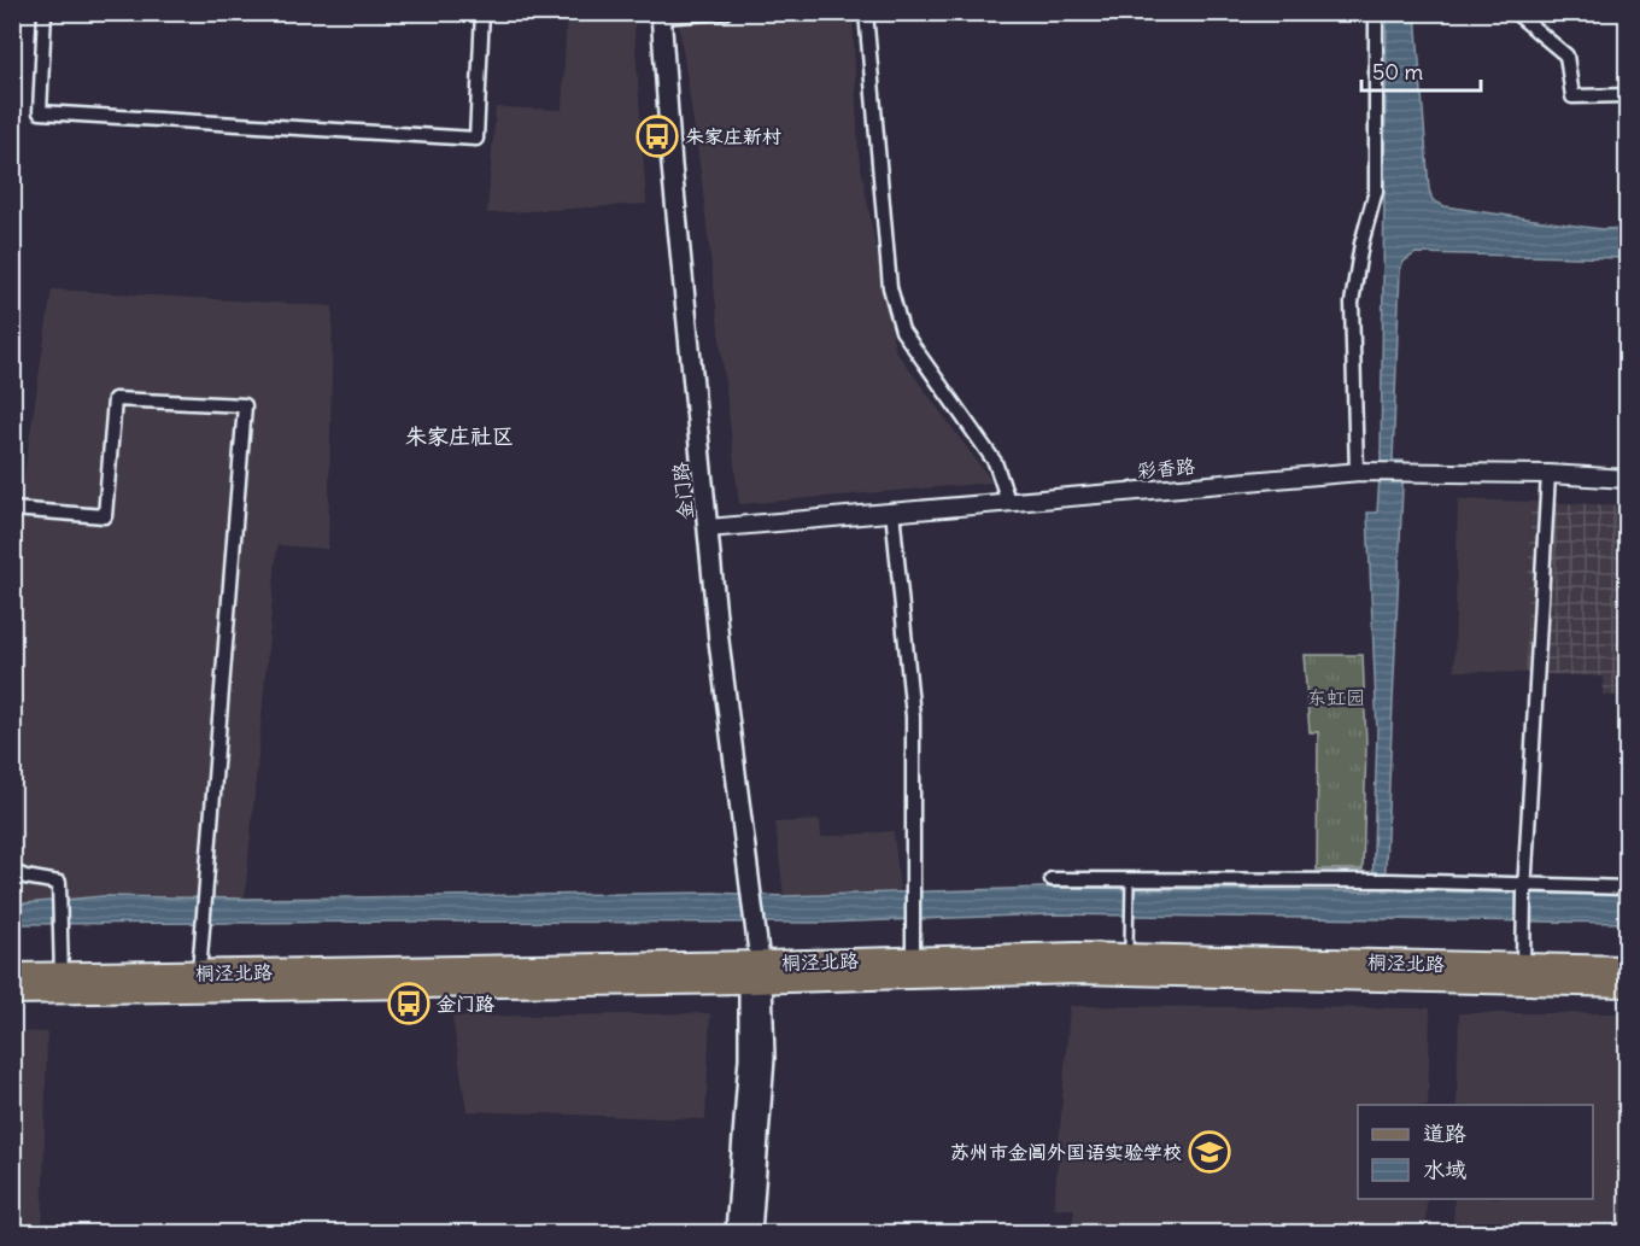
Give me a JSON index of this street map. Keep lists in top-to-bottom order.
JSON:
{
  "streets": {
    "main road": ["金门路", "桐泾北路"],
    "street": ["彩香路"]
  },
  "crossings": [
    ["彩香路", "金门路"],
    ["金门路", "桐泾北路"]
  ],
  "districts": ["朱家庄社区"],
  "parks": ["东虹园"],
  "places": {
    "bus stop": ["朱家庄新村", "金门路"],
    "school or university": ["苏州市金阊外国语实验学校"]
  },
  "legend": ["道路", "水域"],
  "scale_bar": "50 m"
}
